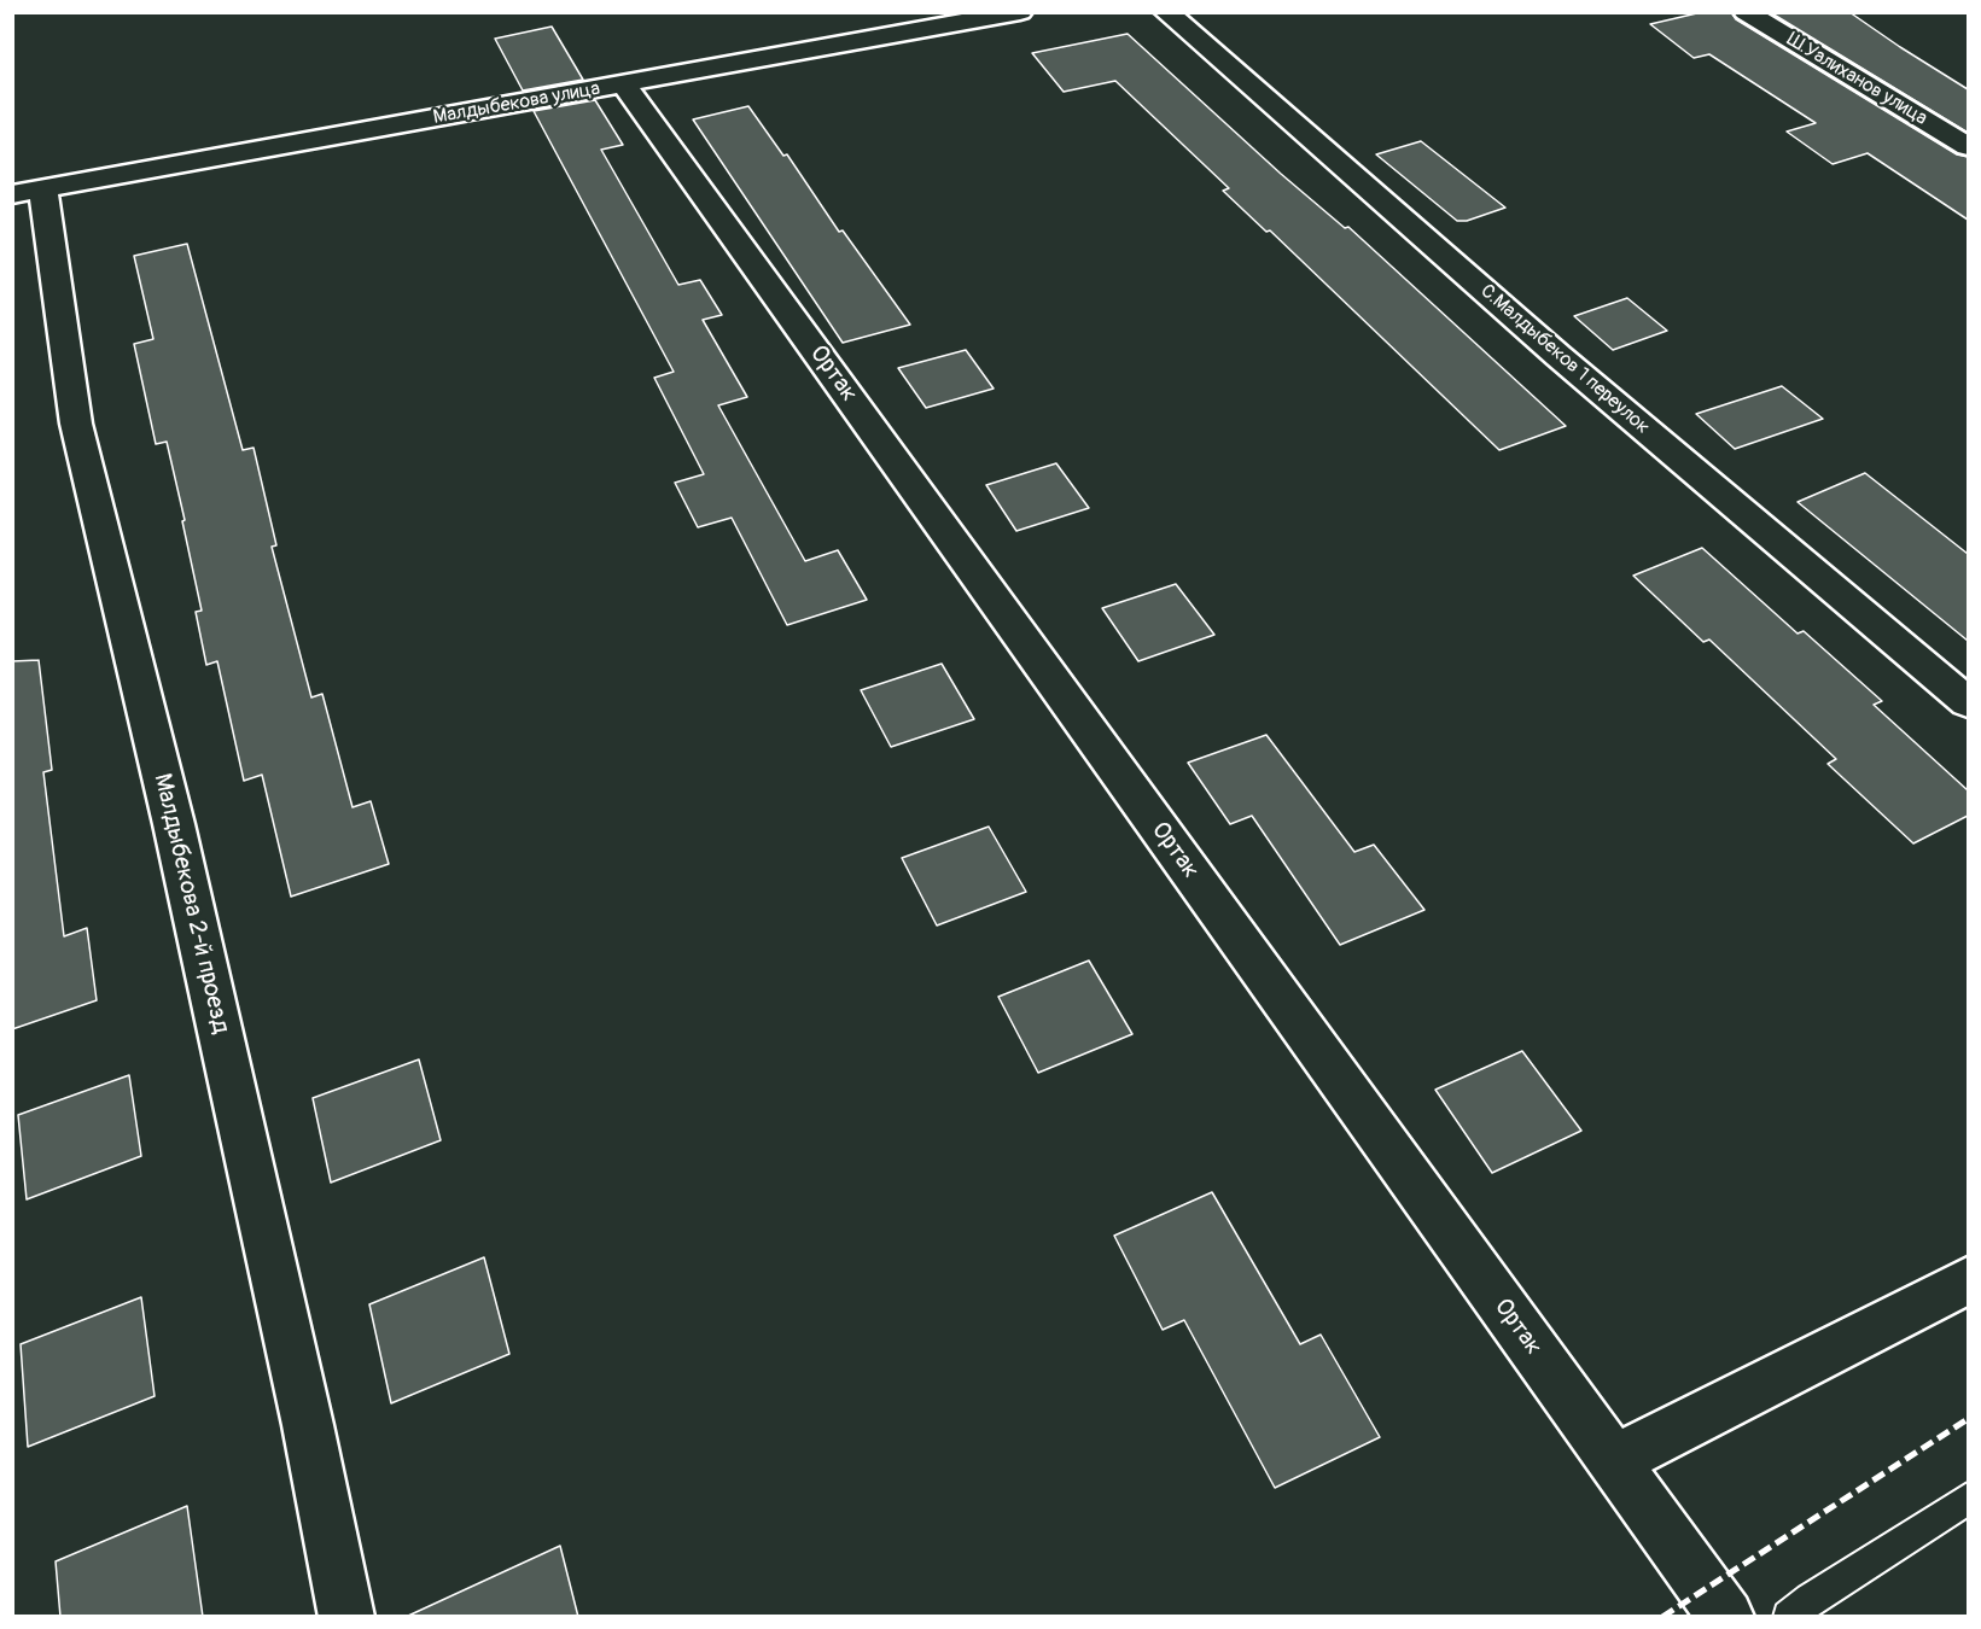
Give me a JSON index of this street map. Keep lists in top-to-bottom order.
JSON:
{
  "streets": {
    "street": [
      "Ш.Уалиханов улица",
      "Малдыбекова улица",
      "С.Малдыбеков 1 переулок",
      "Ортак",
      "Малдыбекова 2-й проезд"
    ]
  },
  "crossings": [
    ["Малдыбекова улица", "Ортак"],
    ["Малдыбекова улица", "Малдыбекова 2-й проезд"]
  ]
}
